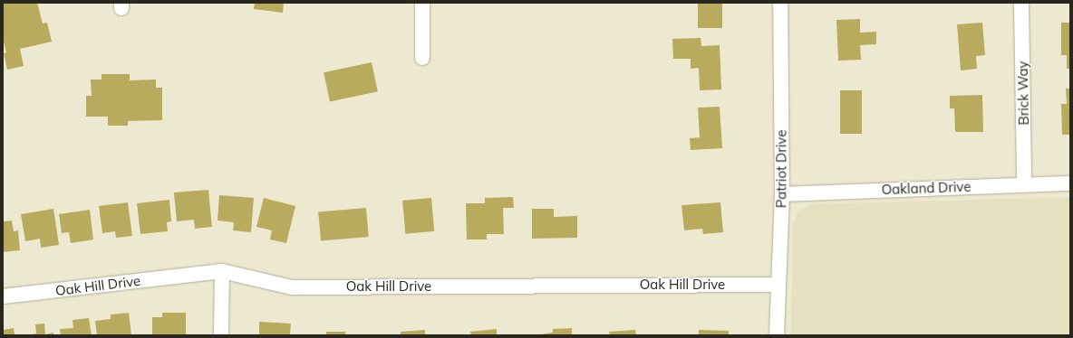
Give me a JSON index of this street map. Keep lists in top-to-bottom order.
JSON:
{
  "streets": {
    "street": [
      "Brick Way",
      "Patriot Drive",
      "Oakland Drive",
      "Oak Hill Drive"
    ]
  },
  "crossings": [
    ["Brick Way", "Oakland Drive"],
    ["Patriot Drive", "Oakland Drive"],
    ["Patriot Drive", "Oak Hill Drive"]
  ]
}
